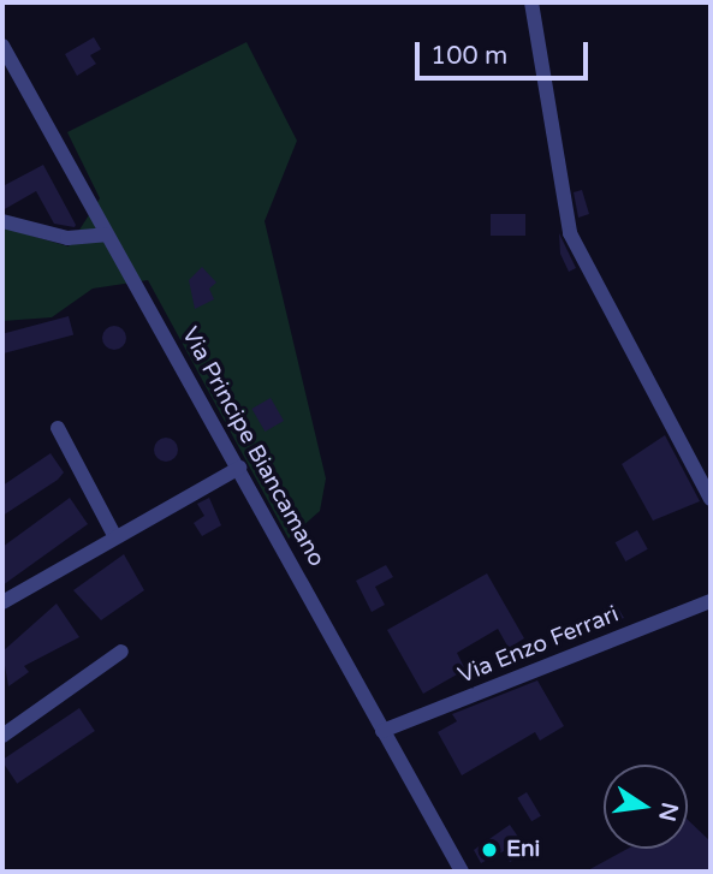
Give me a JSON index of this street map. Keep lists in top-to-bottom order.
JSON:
{
  "streets": {
    "street": ["Via Principe Biancamano", "Via Enzo Ferrari"]
  },
  "crossings": [
    ["Via Principe Biancamano", "Via Enzo Ferrari"]
  ],
  "places": ["Eni"],
  "scale_bar": "100 m",
  "north": "right"
}
